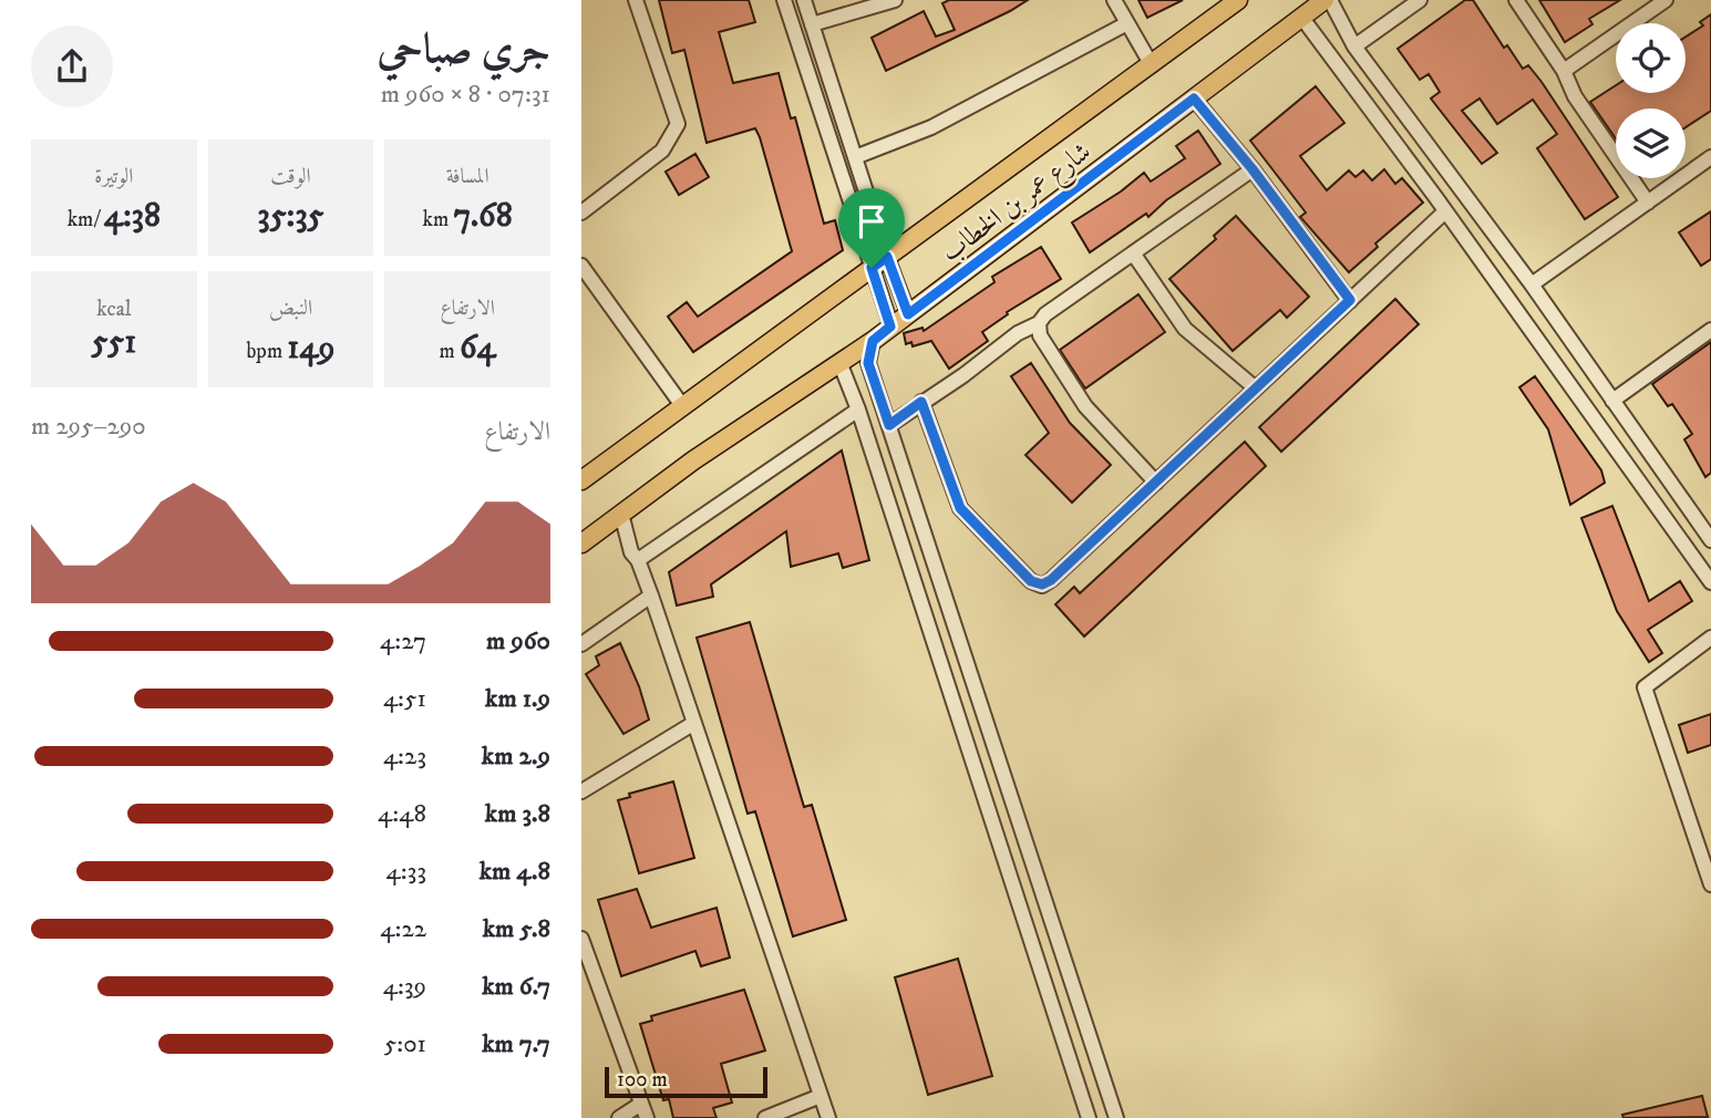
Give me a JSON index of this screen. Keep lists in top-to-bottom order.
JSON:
{
  "streets": {
    "main road": ["شارع عمر بن الخطاب"]
  },
  "scale_bar": "100 m",
  "page": {
    "heading": ["جري صباحي", "07:31 · 8 × 960 m"],
    "stats": [
      ["المسافة", "7.68 km"],
      ["الوقت", "35:35"],
      ["الوتيرة", "4:38 /km"],
      ["الارتفاع", "64 m"],
      ["النبض", "149 bpm"],
      ["kcal", "551"]
    ],
    "chart": ["الارتفاع", "290–295 m"],
    "list": [
      {
        "name": "960 m",
        "note": "4:27"
      },
      {
        "name": "1.9 km",
        "note": "4:51"
      },
      {
        "name": "2.9 km",
        "note": "4:23"
      },
      {
        "name": "3.8 km",
        "note": "4:48"
      },
      {
        "name": "4.8 km",
        "note": "4:33"
      },
      {
        "name": "5.8 km",
        "note": "4:22"
      },
      {
        "name": "6.7 km",
        "note": "4:39"
      },
      {
        "name": "7.7 km",
        "note": "5:01"
      }
    ],
    "scale": "100 m"
  }
}
